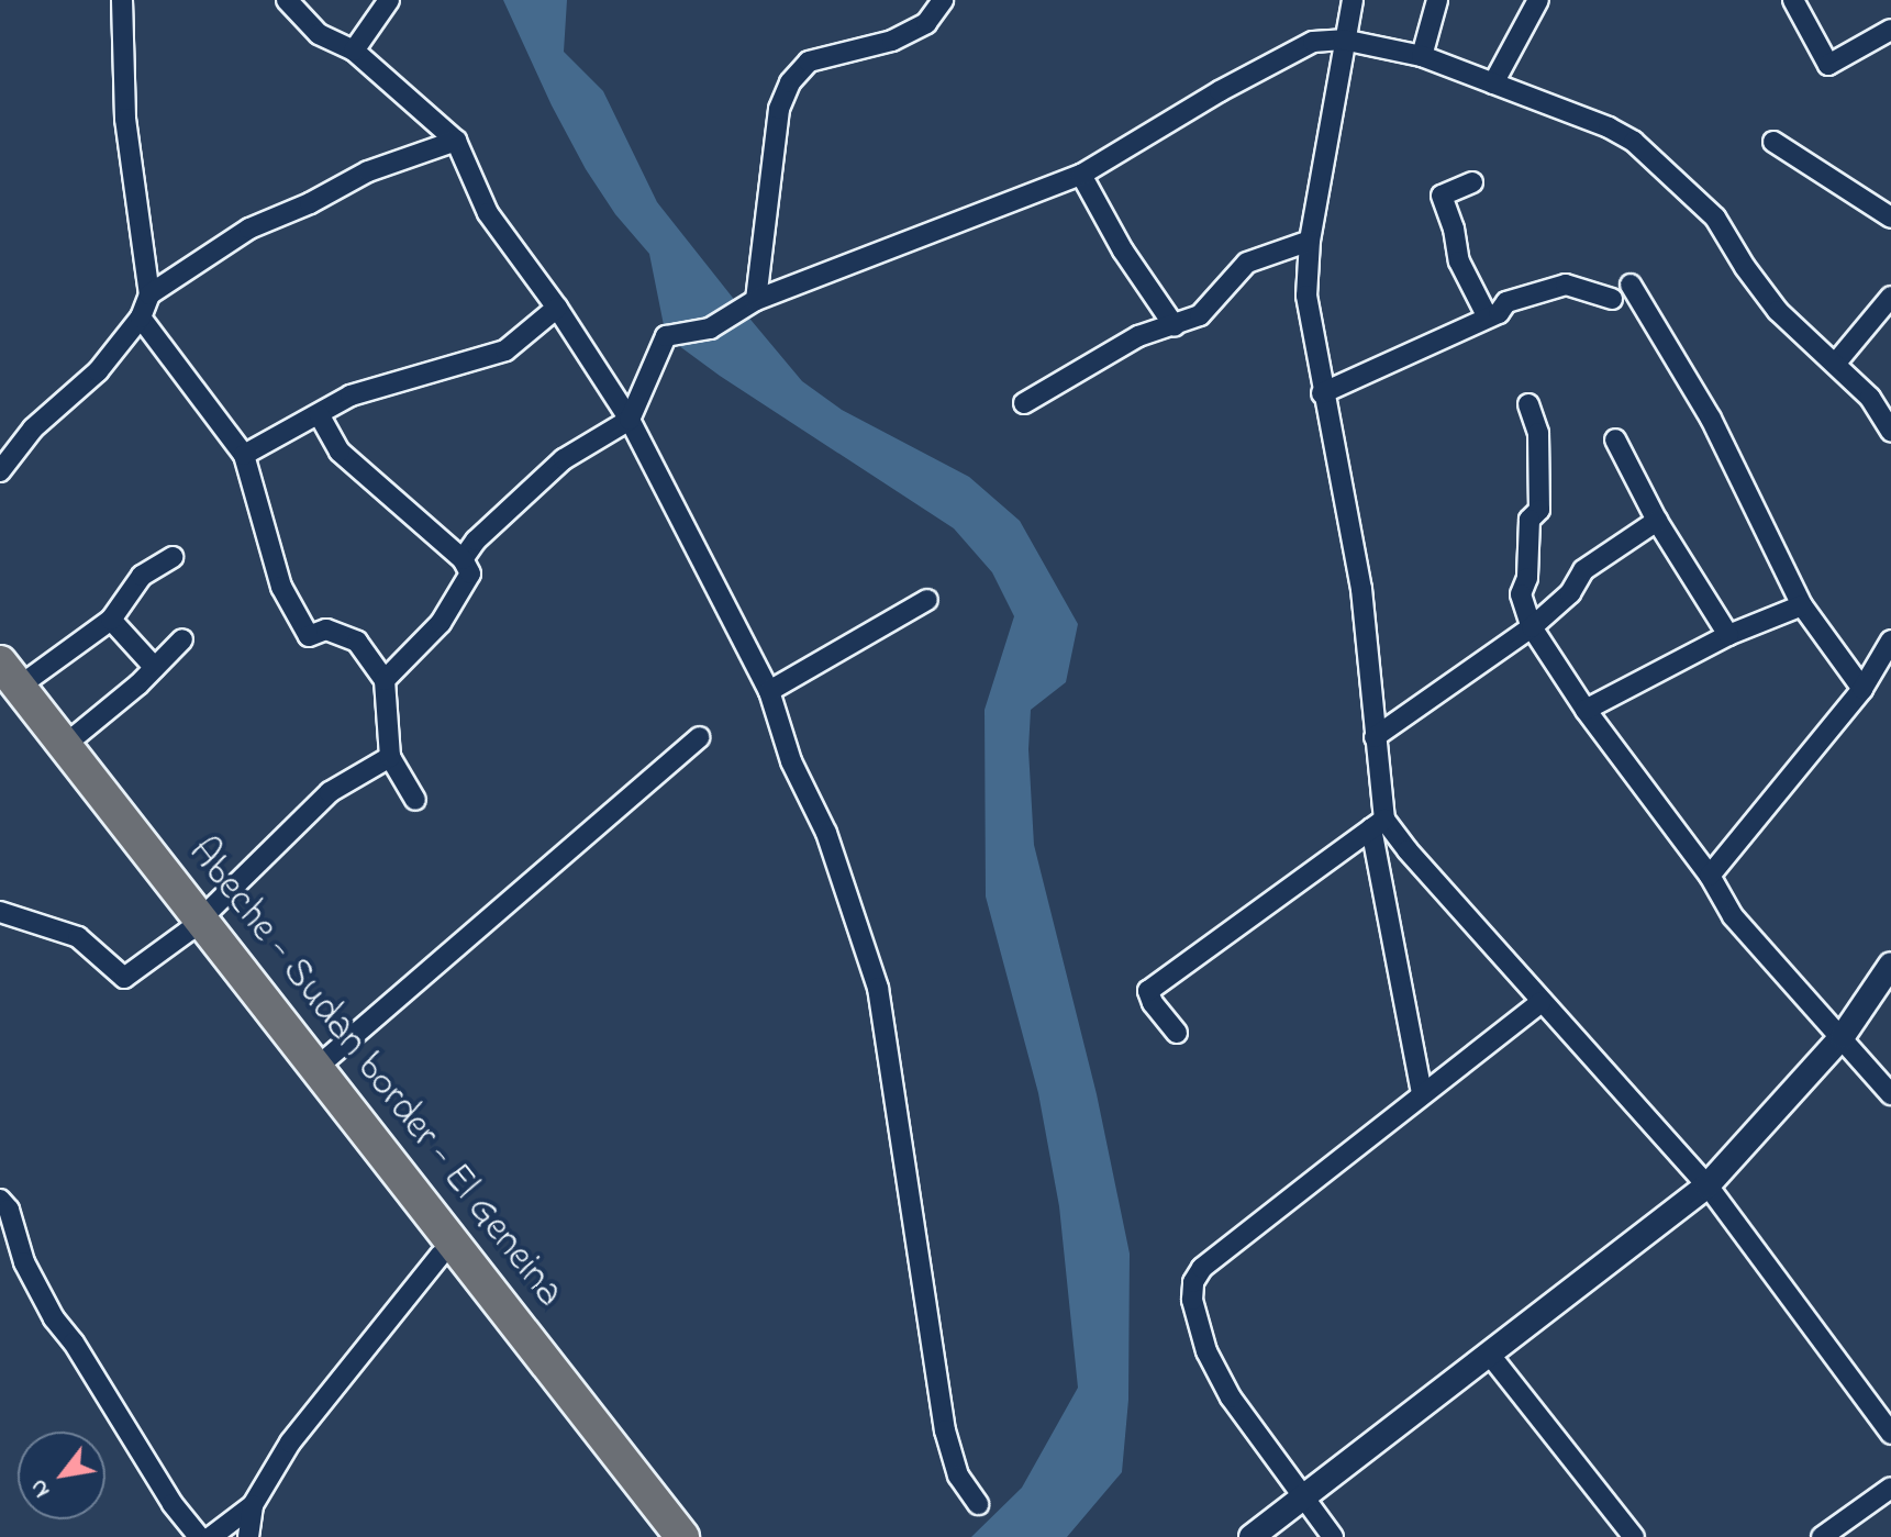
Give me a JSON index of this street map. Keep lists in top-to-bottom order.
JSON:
{
  "streets": {
    "highway": ["Abeche - Sudan border - El Geneina"]
  },
  "north": "bottom left"
}
